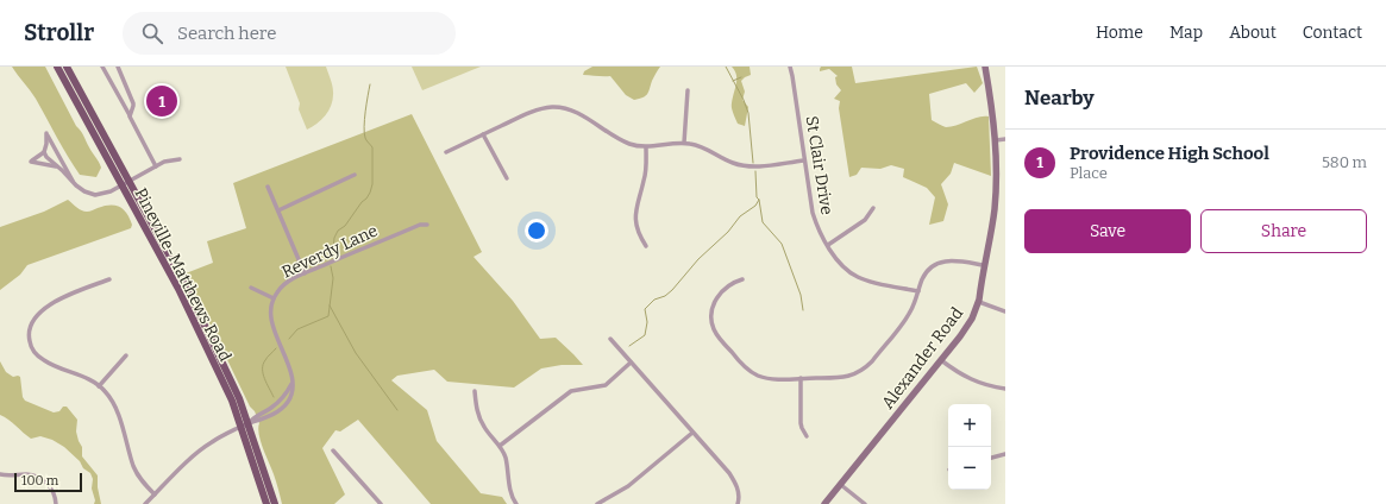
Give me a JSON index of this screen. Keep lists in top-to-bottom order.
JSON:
{
  "streets": {
    "main road": ["Pineville-Matthews Road"],
    "street": ["St Clair Drive", "Reverdy Lane", "Alexander Road"]
  },
  "crossings": [
    ["Reverdy Lane", "Pineville-Matthews Road"]
  ],
  "scale_bar": "100 m",
  "page": {
    "header": "Strollr",
    "search": "Search here",
    "nav": [
      "Home",
      "Map",
      "About",
      "Contact"
    ],
    "heading": "Nearby",
    "pins": "1",
    "list": [
      {
        "mark": "1",
        "name": "Providence High School",
        "note": "Place",
        "value": "580 m"
      }
    ],
    "buttons": ["Save", "Share"],
    "map_buttons": ["+", "−"],
    "scale": "100 m"
  }
}
